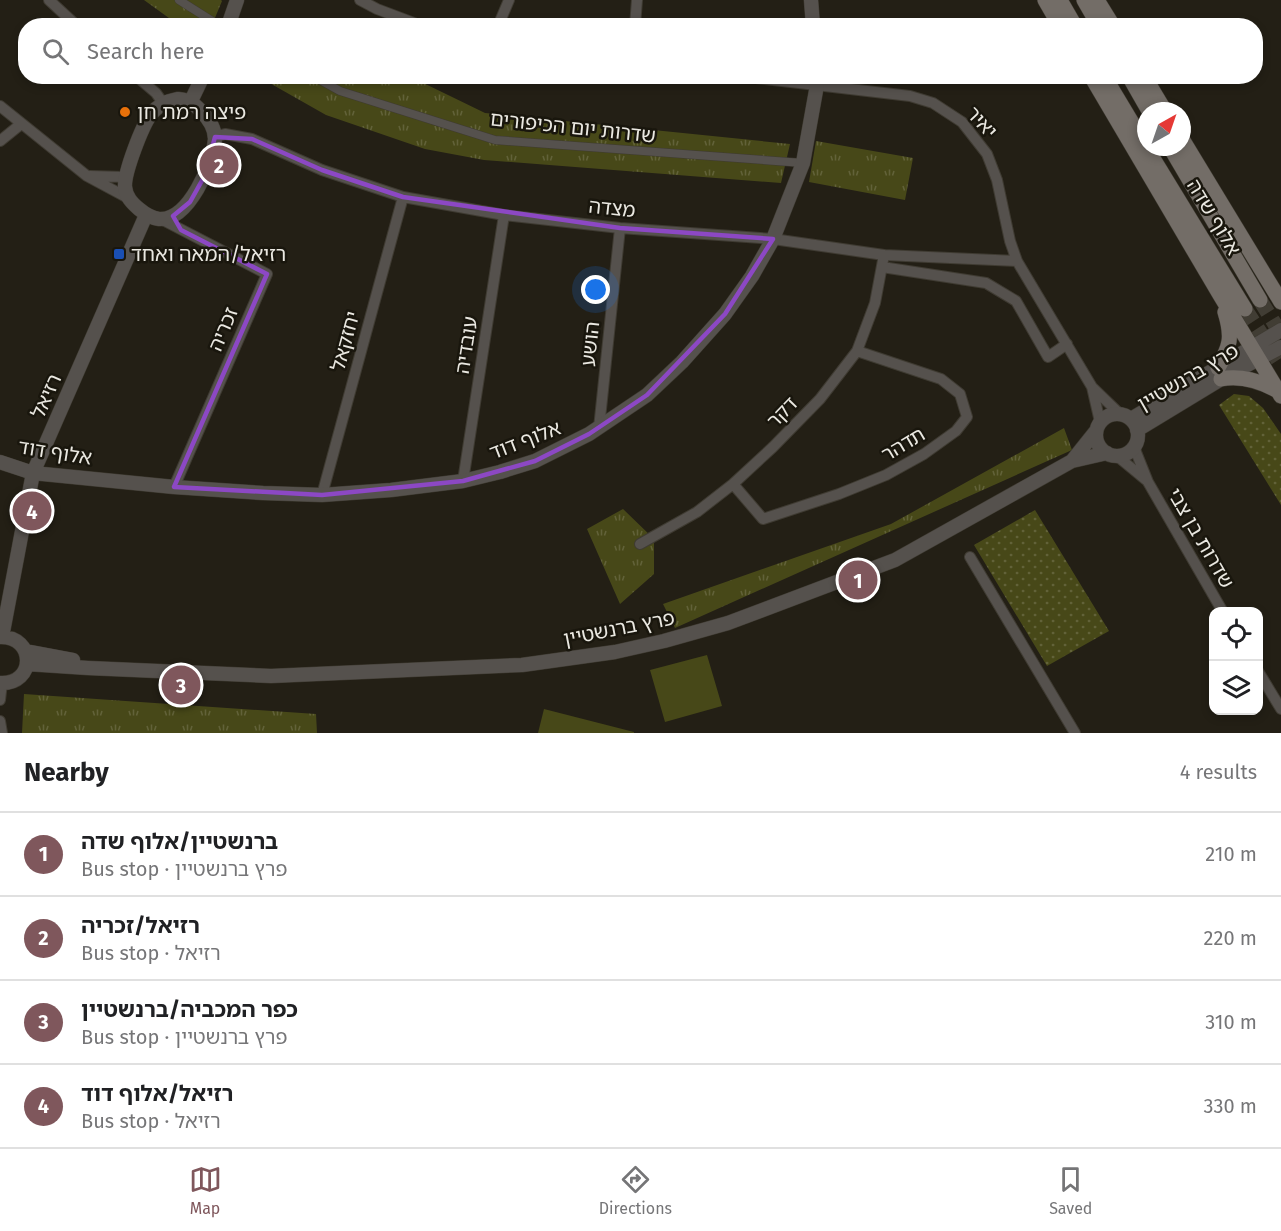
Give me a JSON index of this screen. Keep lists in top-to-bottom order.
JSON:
{
  "streets": {
    "main road": ["אלוף שדה"],
    "street": [
      "יאיר",
      "שדרות יום הכיפורים",
      "מצדה",
      "זכריה",
      "יחזקאל",
      "הושע",
      "עובדיה",
      "פרץ ברנשטיין",
      "רזיאל",
      "דקר",
      "אלוף דוד",
      "תדהר",
      "שדרות בן צבי"
    ]
  },
  "crossings": [
    ["יאיר", "מצדה"],
    ["שדרות יום הכיפורים", "אלוף דוד"],
    ["מצדה", "זכריה"],
    ["מצדה", "יחזקאל"],
    ["מצדה", "הושע"],
    ["מצדה", "עובדיה"],
    ["מצדה", "רזיאל"],
    ["מצדה", "דקר"],
    ["מצדה", "אלוף דוד"],
    ["זכריה", "רזיאל"],
    ["זכריה", "אלוף דוד"],
    ["יחזקאל", "אלוף דוד"],
    ["הושע", "אלוף דוד"],
    ["עובדיה", "אלוף דוד"],
    ["פרץ ברנשטיין", "שדרות בן צבי"],
    ["רזיאל", "אלוף דוד"],
    ["דקר", "תדהר"]
  ],
  "places": {
    "other": ["פיצה רמת חן"],
    "transit": ["רזיאל/המאה ואחד"]
  },
  "north": "top right",
  "page": {
    "search": "Search here",
    "pins": [
      "2",
      "4",
      "1",
      "3"
    ],
    "heading": ["Nearby", "4 results"],
    "list": [
      {
        "mark": "1",
        "name": "ברנשטיין/אלוף שדה",
        "note": "Bus stop · פרץ ברנשטיין",
        "value": "210 m"
      },
      {
        "mark": "2",
        "name": "רזיאל/זכריה",
        "note": "Bus stop · רזיאל",
        "value": "220 m"
      },
      {
        "mark": "3",
        "name": "כפר המכביה/ברנשטיין",
        "note": "Bus stop · פרץ ברנשטיין",
        "value": "310 m"
      },
      {
        "mark": "4",
        "name": "רזיאל/אלוף דוד",
        "note": "Bus stop · רזיאל",
        "value": "330 m"
      }
    ],
    "nav": ["Map", "Directions", "Saved"]
  }
}
